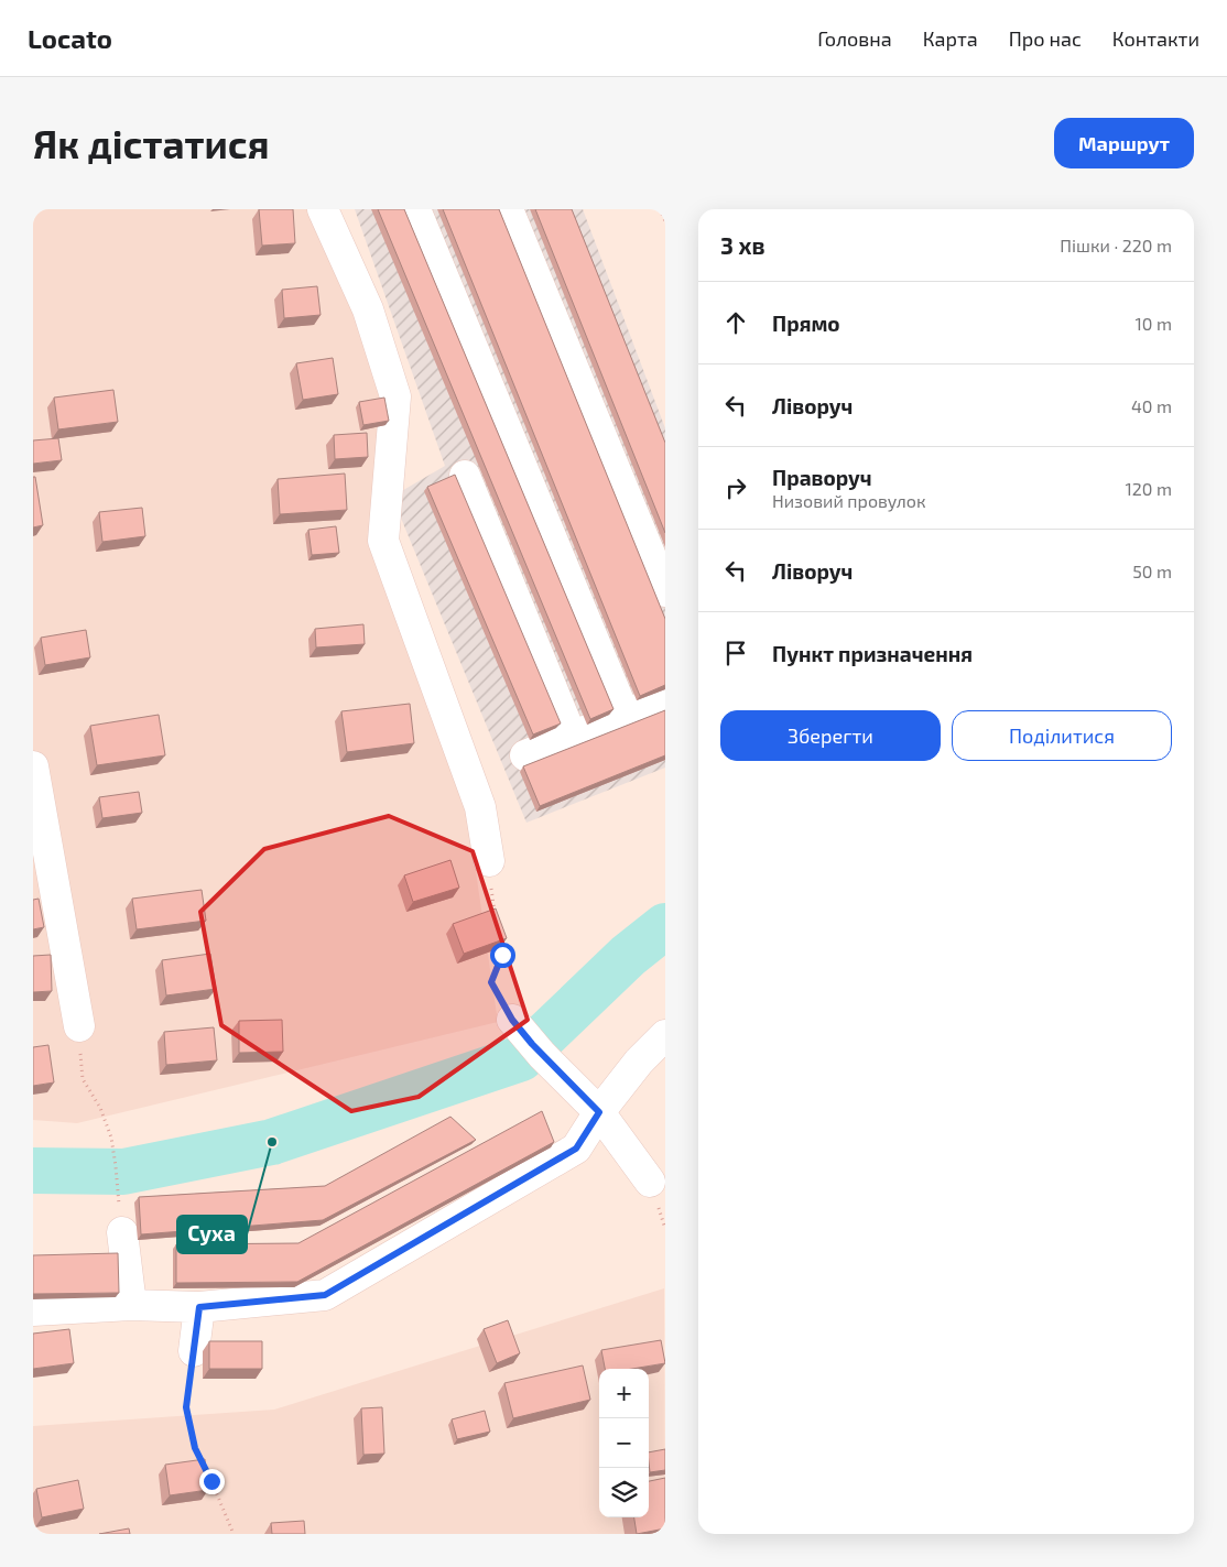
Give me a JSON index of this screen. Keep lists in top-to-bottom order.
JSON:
{
  "places": ["Суха"],
  "page": {
    "header": "Locato",
    "nav": [
      "Головна",
      "Карта",
      "Про нас",
      "Контакти"
    ],
    "buttons": [
      "Маршрут",
      ["Зберегти", "Поділитися"]
    ],
    "title": "Як дістатися",
    "heading": ["3 хв", "Пішки · 220 m"],
    "list": [
      ["Прямо", "10 m"],
      ["Ліворуч", "40 m"],
      ["Праворуч", "Низовий провулок", "120 m"],
      ["Ліворуч", "50 m"],
      "Пункт призначення"
    ],
    "map_buttons": ["+", "−"]
  }
}
